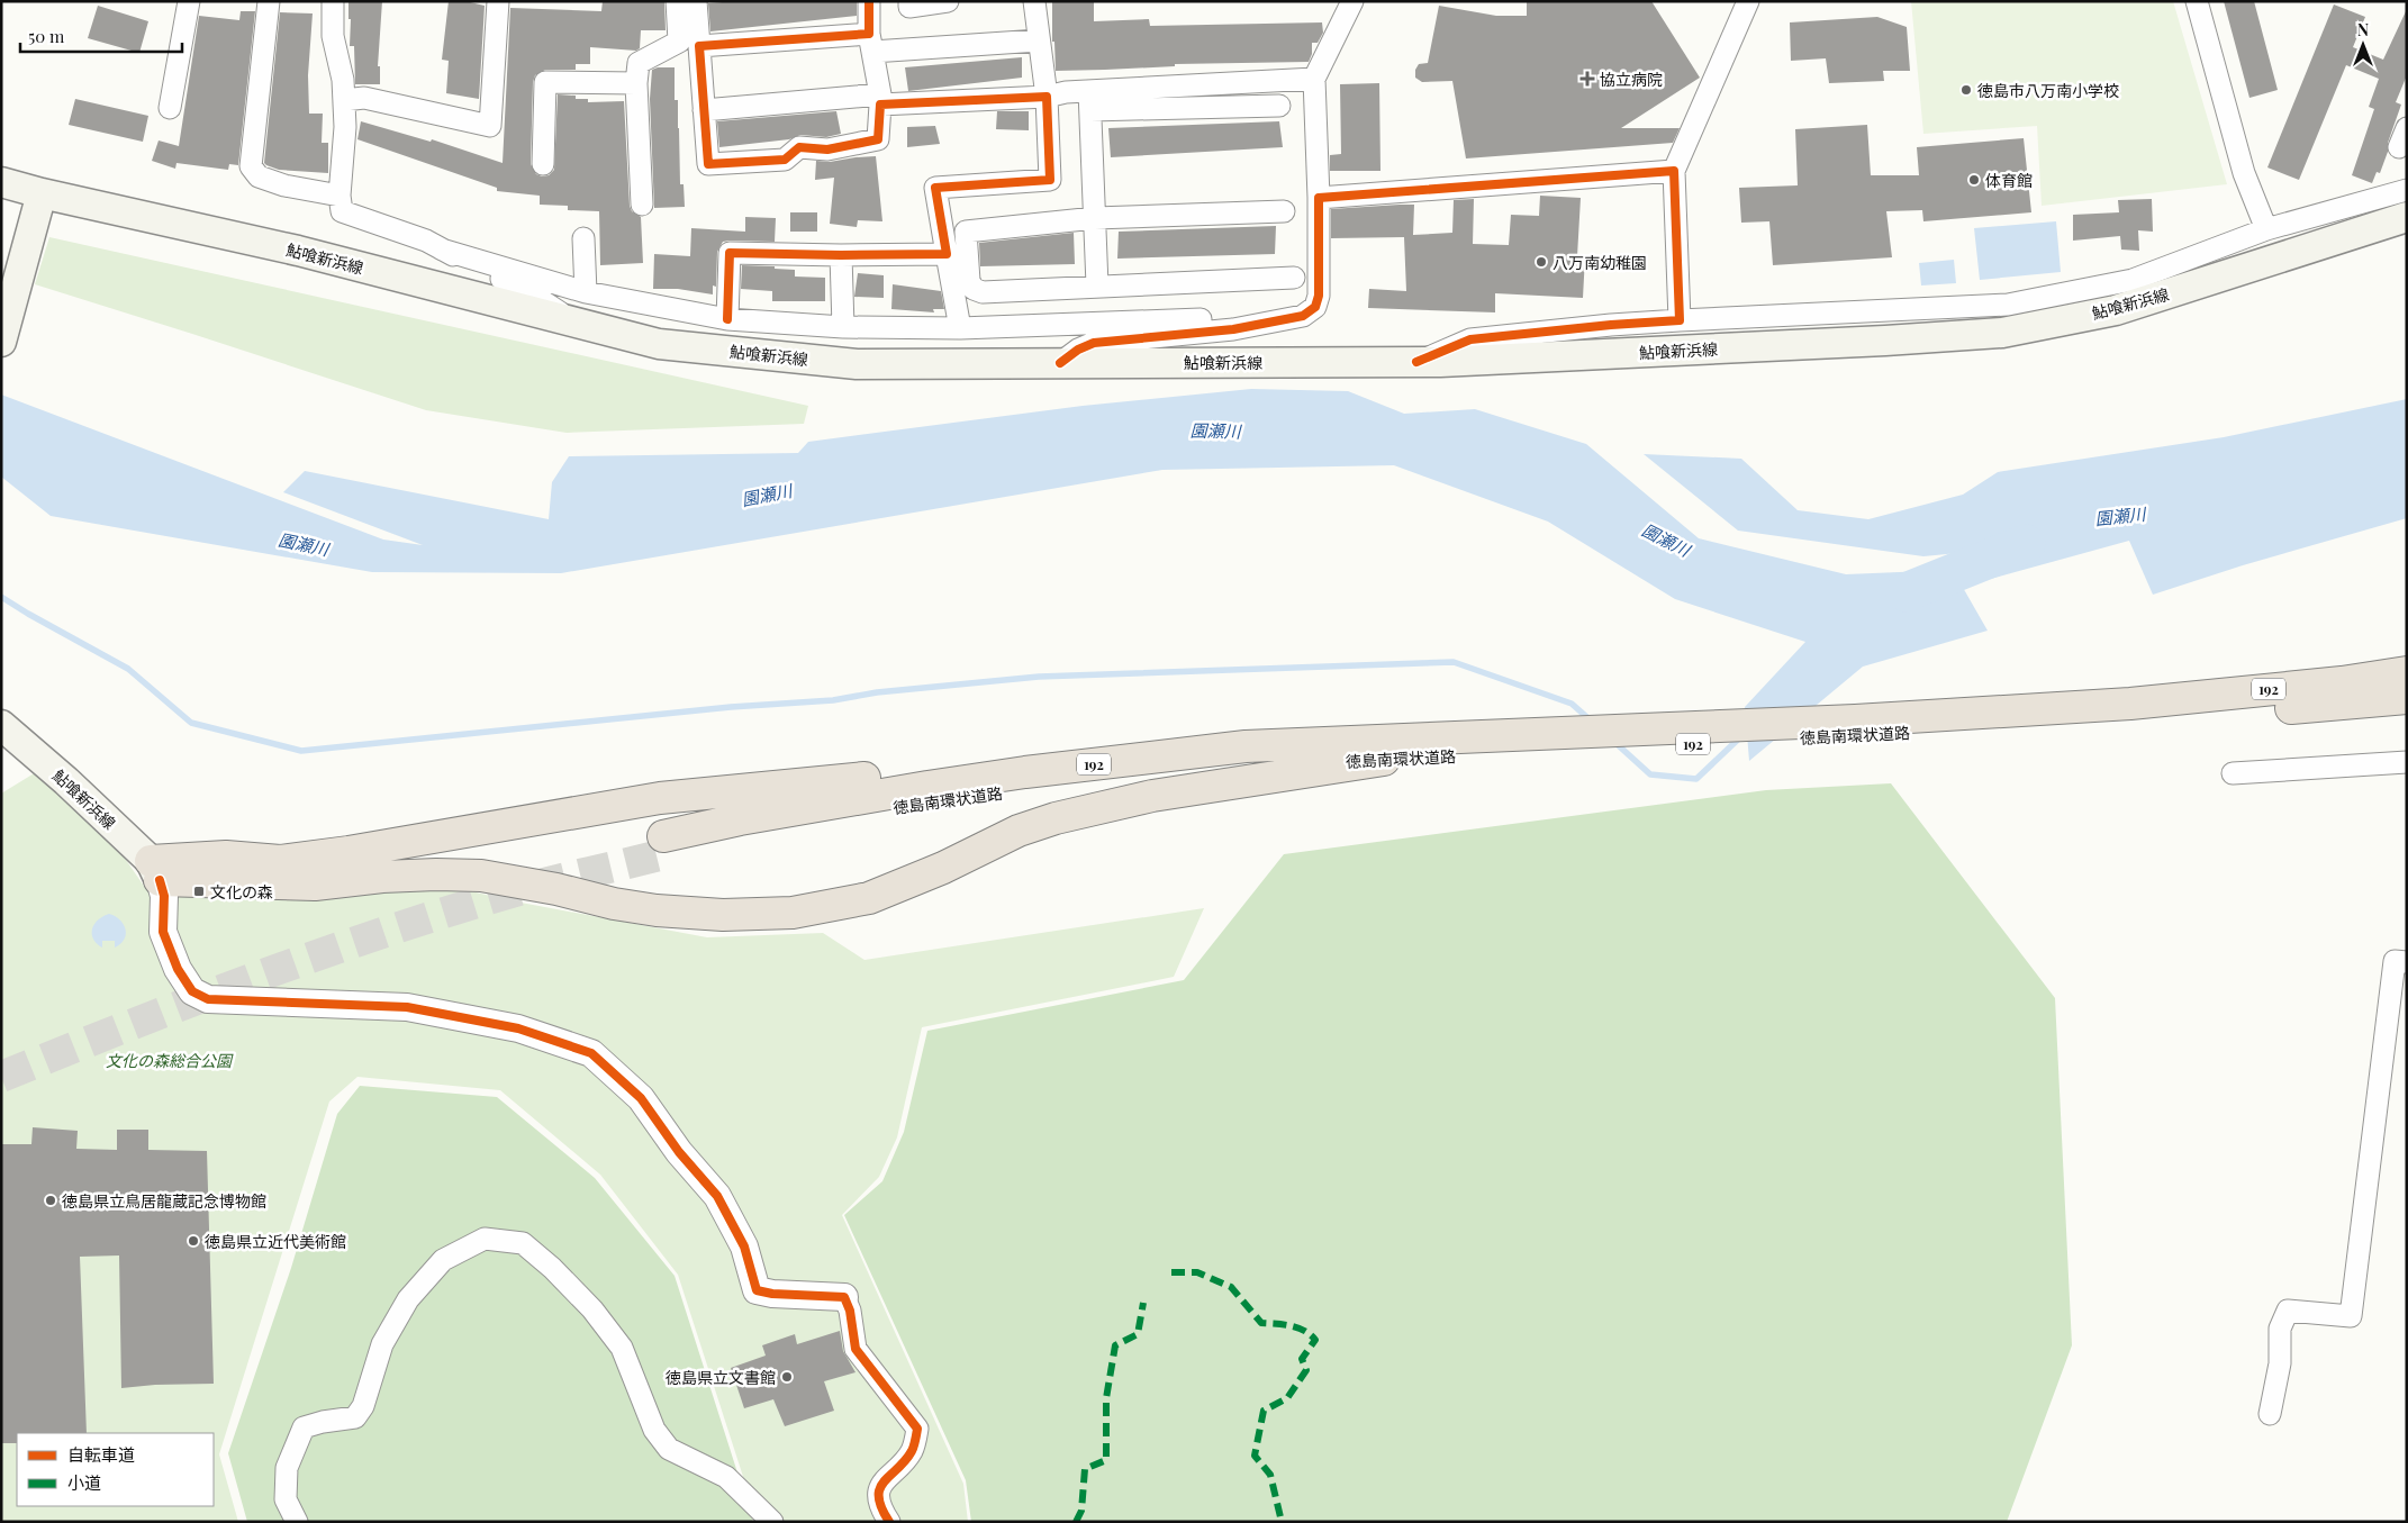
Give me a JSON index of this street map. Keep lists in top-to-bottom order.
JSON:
{
  "streets": {
    "highway": ["192", "徳島南環状道路"],
    "main road": ["鮎喰新浜線"]
  },
  "crossings": [
    ["192", "徳島南環状道路"]
  ],
  "water": ["園瀬川"],
  "parks": ["文化の森総合公園"],
  "places": {
    "health": ["協立病院"],
    "other": [
      "徳島市八万南小学校",
      "体育館",
      "八万南幼稚園",
      "徳島県立鳥居龍蔵記念博物館",
      "徳島県立近代美術館",
      "徳島県立文書館"
    ],
    "transit": ["文化の森"]
  },
  "legend": ["自転車道", "小道"],
  "scale_bar": "50 m",
  "north": "top"
}
